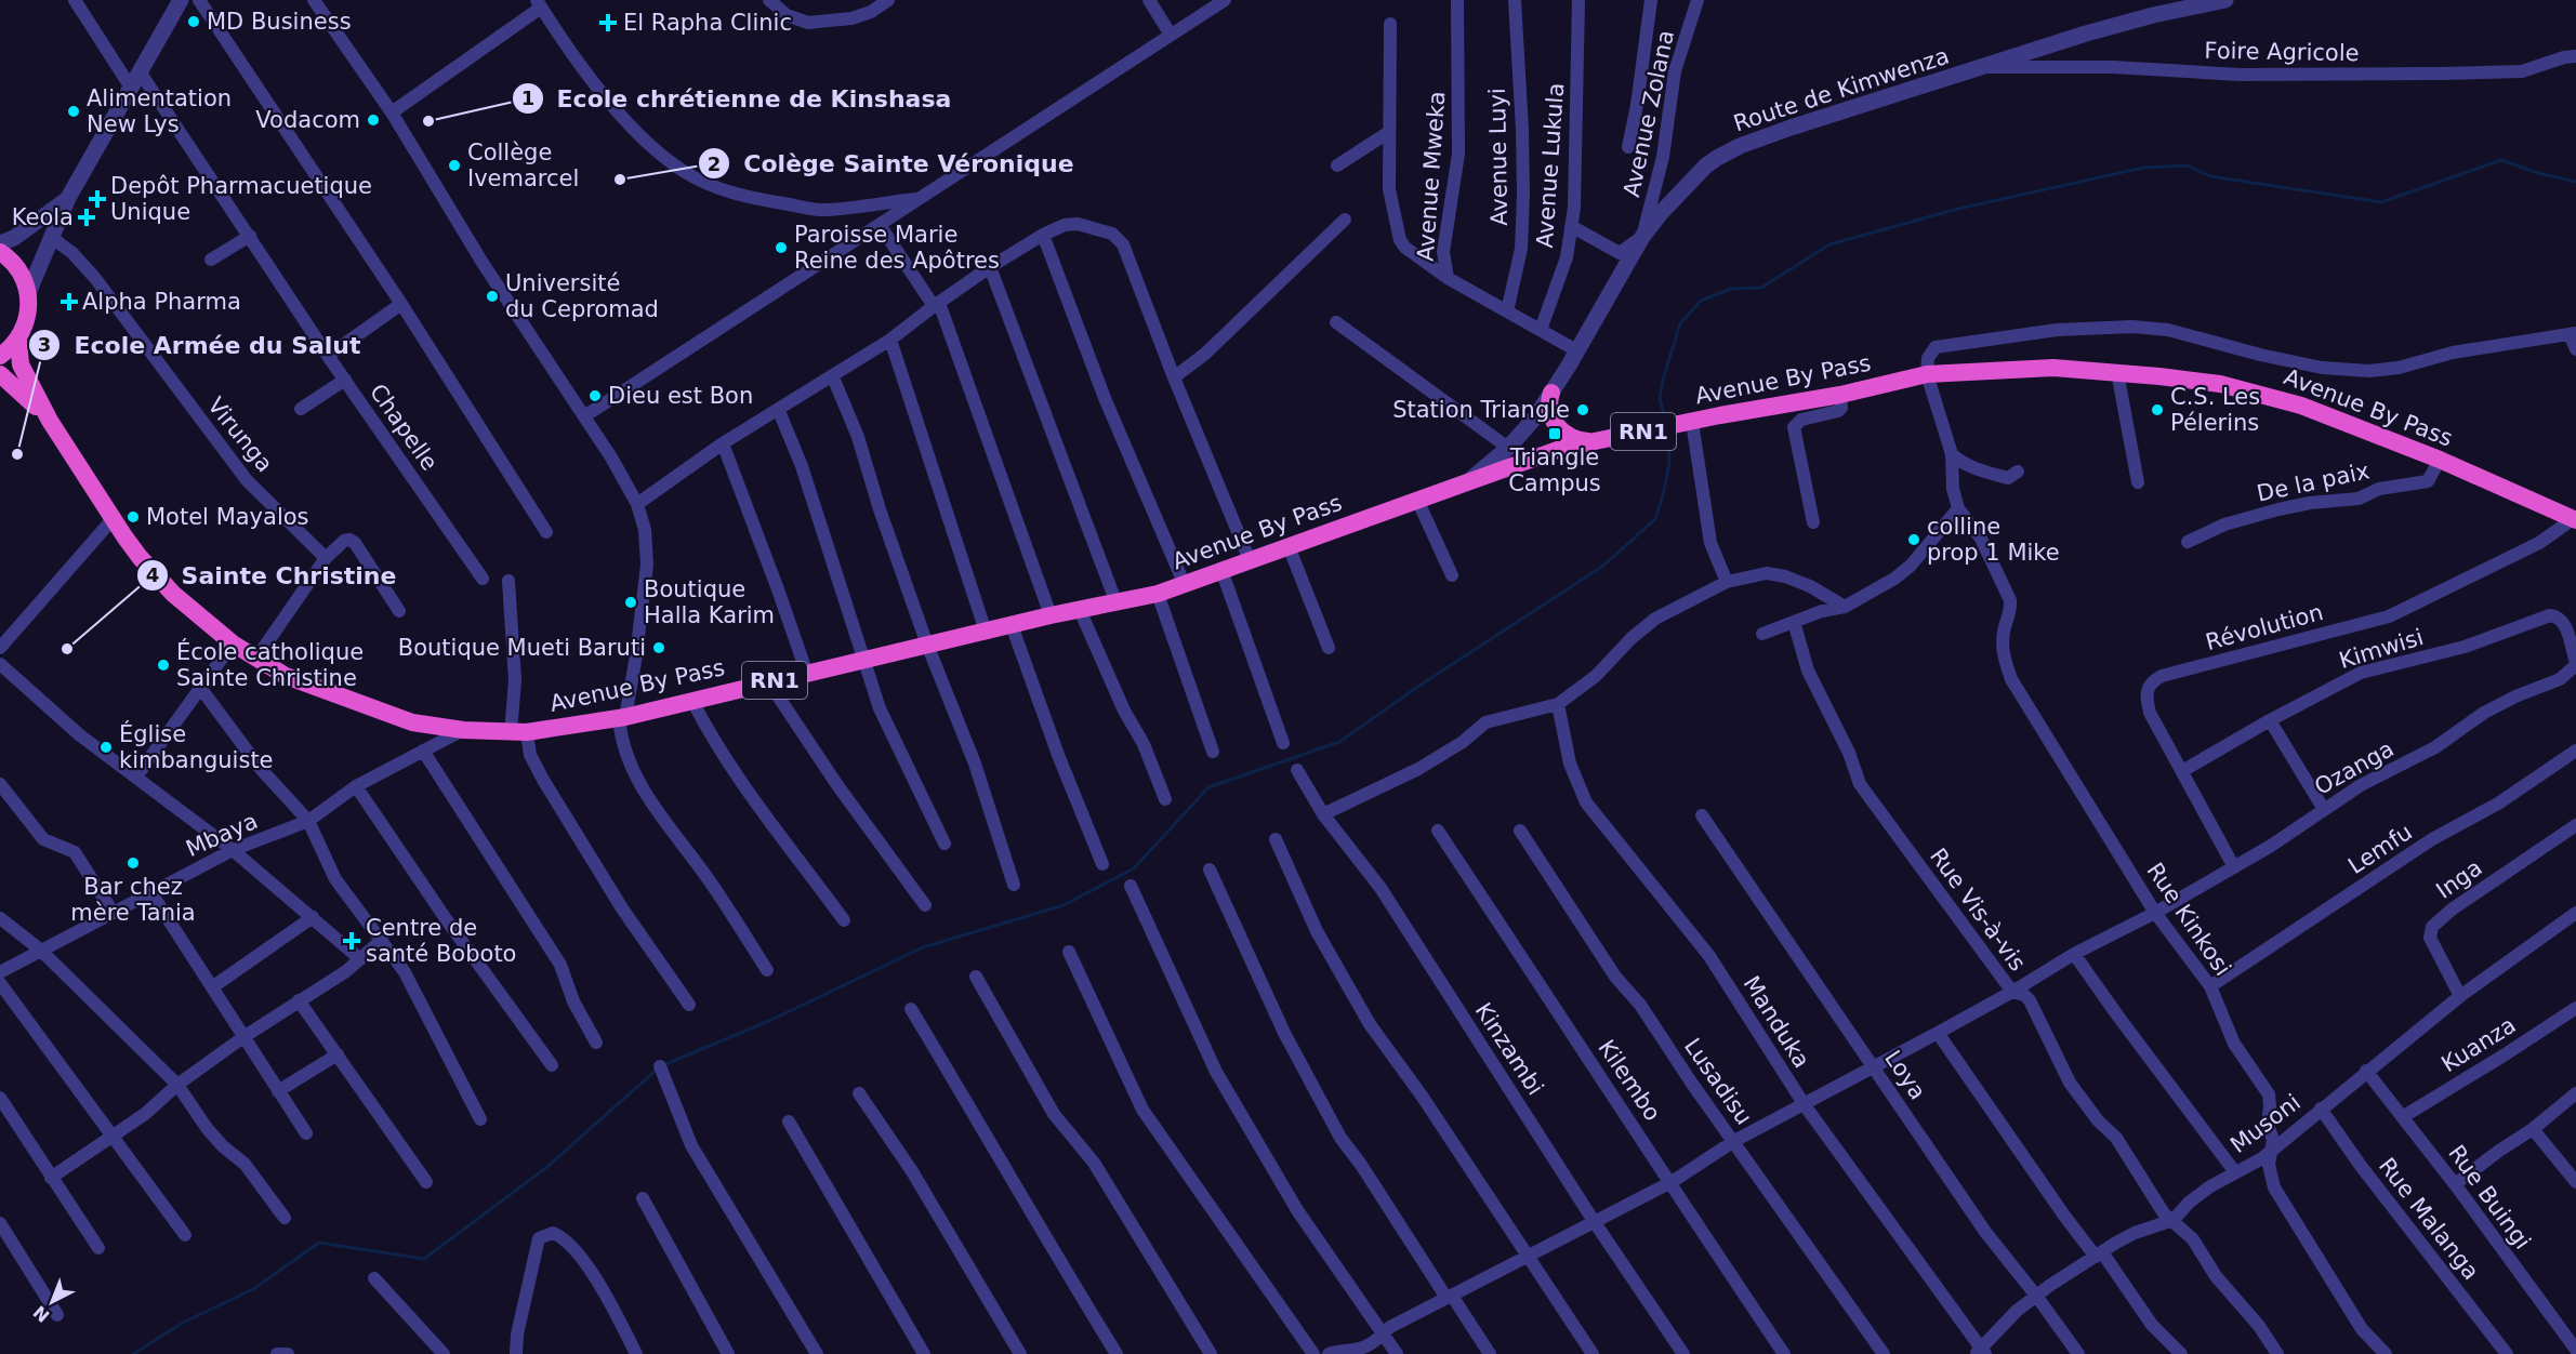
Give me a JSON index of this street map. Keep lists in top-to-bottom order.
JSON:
{
  "streets": {
    "highway": ["Avenue By Pass", "RN1"],
    "street": [
      "Foire Agricole",
      "Route de Kimwenza",
      "Avenue Zolana",
      "Avenue Luyi",
      "Avenue Lukula",
      "Avenue Mweka",
      "Chapelle",
      "Virunga",
      "De la paix",
      "Révolution",
      "Kimwisi",
      "Ozanga",
      "Mbaya",
      "Lemfu",
      "Inga",
      "Rue Vis-à-vis",
      "Rue Kinkosi",
      "Manduka",
      "Kuanza",
      "Kinzambi",
      "Loya",
      "Kilembo",
      "Lusadisu",
      "Musoni",
      "Rue Buingi",
      "Rue Malanga"
    ]
  },
  "crossings": [
    ["Foire Agricole", "Route de Kimwenza"],
    ["Route de Kimwenza", "Avenue Zolana"],
    ["Route de Kimwenza", "Avenue By Pass"],
    ["Avenue By Pass", "RN1"],
    ["Avenue By Pass", "De la paix"],
    ["Avenue By Pass", "Révolution"],
    ["Avenue By Pass", "Mbaya"],
    ["Révolution", "Kimwisi"],
    ["Révolution", "Ozanga"],
    ["Kimwisi", "Ozanga"],
    ["Ozanga", "Rue Vis-à-vis"],
    ["Ozanga", "Rue Kinkosi"],
    ["Ozanga", "Manduka"],
    ["Ozanga", "Kinzambi"],
    ["Ozanga", "Loya"],
    ["Ozanga", "Kilembo"],
    ["Ozanga", "Lusadisu"],
    ["Lemfu", "Rue Kinkosi"],
    ["Inga", "Musoni"],
    ["Rue Vis-à-vis", "Musoni"],
    ["Rue Kinkosi", "Musoni"],
    ["Manduka", "Musoni"],
    ["Kuanza", "Rue Buingi"],
    ["Loya", "Musoni"],
    ["Musoni", "Rue Buingi"],
    ["Musoni", "Rue Malanga"]
  ],
  "places": {
    "other": [
      "MD Business",
      "Alimentation New Lys",
      "Vodacom",
      "Ecole chrétienne de Kinshasa",
      "Collège Ivemarcel",
      "Colège Sainte Véronique",
      "Paroisse Marie Reine des Apôtres",
      "Université du Cepromad",
      "Dieu est Bon",
      "Station Triangle",
      "C.S. Les Pélerins",
      "Ecole Armée du Salut",
      "Motel Mayalos",
      "colline prop 1 Mike",
      "Boutique Halla Karim",
      "Boutique Mueti Baruti",
      "Sainte Christine",
      "École catholique Sainte Christine",
      "Église kimbanguiste",
      "Bar chez mère Tania"
    ],
    "health": [
      "El Rapha Clinic",
      "Depôt Pharmacuetique Unique",
      "Keola",
      "Alpha Pharma",
      "Centre de santé Boboto"
    ],
    "transit": ["Triangle Campus"]
  },
  "north": "bottom left"
}
